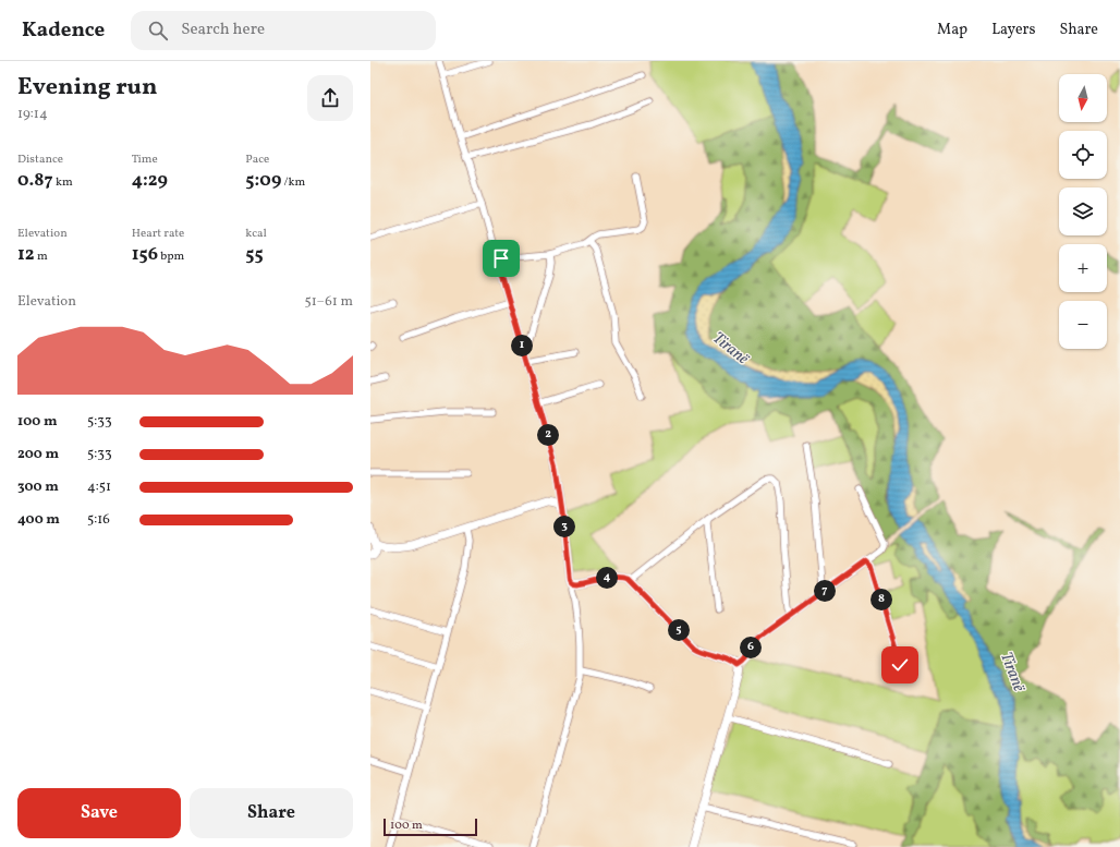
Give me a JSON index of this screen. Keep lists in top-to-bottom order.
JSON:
{
  "water": ["Tiranë"],
  "scale_bar": "100 m",
  "north": "bottom",
  "page": {
    "header": "Kadence",
    "search": "Search here",
    "nav": ["Map", "Layers", "Share"],
    "heading": ["Evening run", "19:14"],
    "map_buttons": ["+", "−"],
    "stats": [
      ["Distance", "0.87 km"],
      ["Time", "4:29"],
      ["Pace", "5:09 /km"],
      ["Elevation", "12 m"],
      ["Heart rate", "156 bpm"],
      ["kcal", "55"]
    ],
    "chart": ["Elevation", "51–61 m"],
    "pins": [
      "1",
      "2",
      "3",
      "4",
      "7",
      "8",
      "5",
      "6"
    ],
    "list": [
      {
        "name": "100 m",
        "note": "5:33"
      },
      {
        "name": "200 m",
        "note": "5:33"
      },
      {
        "name": "300 m",
        "note": "4:51"
      },
      {
        "name": "400 m",
        "note": "5:16"
      }
    ],
    "buttons": ["Save", "Share"],
    "scale": "100 m"
  }
}
